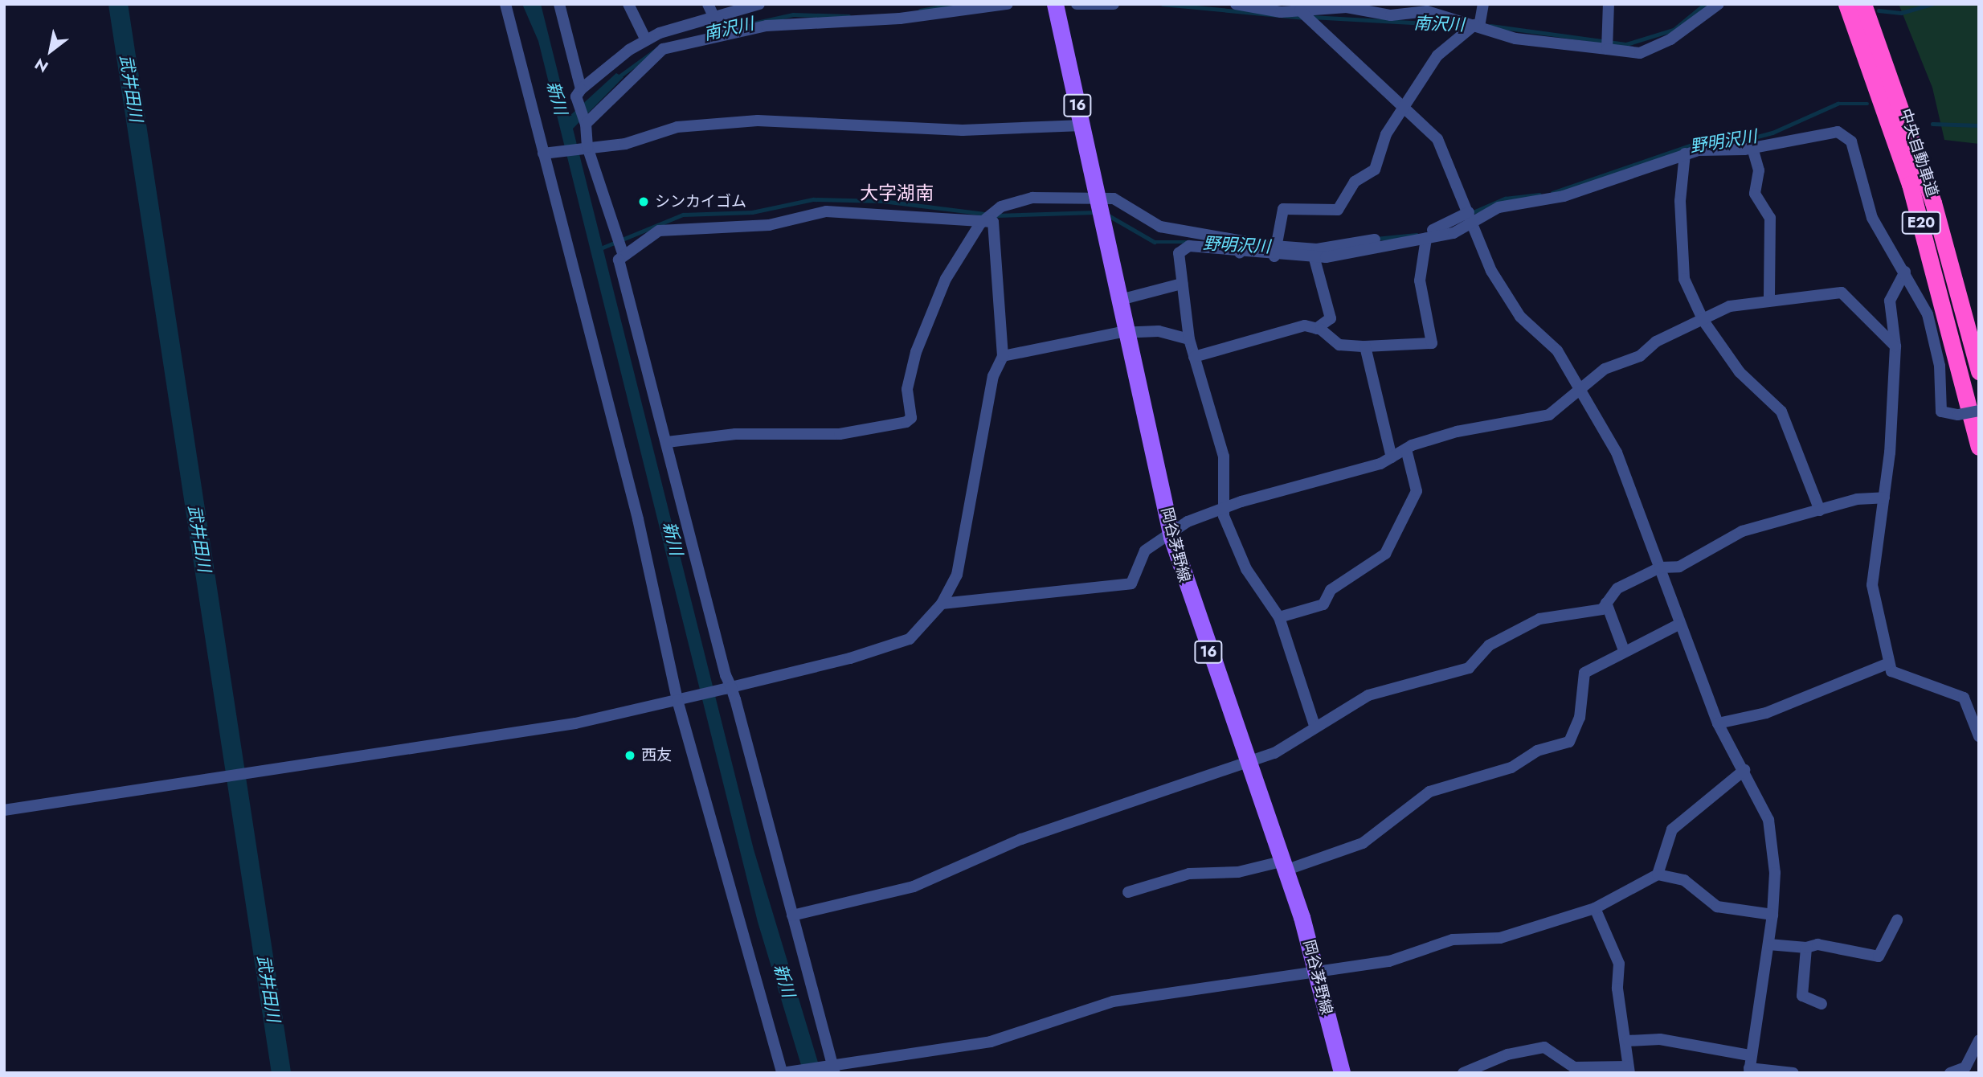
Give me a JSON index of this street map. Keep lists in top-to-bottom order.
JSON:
{
  "streets": {
    "highway": ["中央自動車道", "E20"],
    "main road": ["16", "岡谷茅野線"]
  },
  "districts": ["大字湖南"],
  "water": [
    "南沢川",
    "武井田川",
    "新川",
    "野明沢川"
  ],
  "places": ["シンカイゴム", "西友"],
  "north": "bottom left"
}
